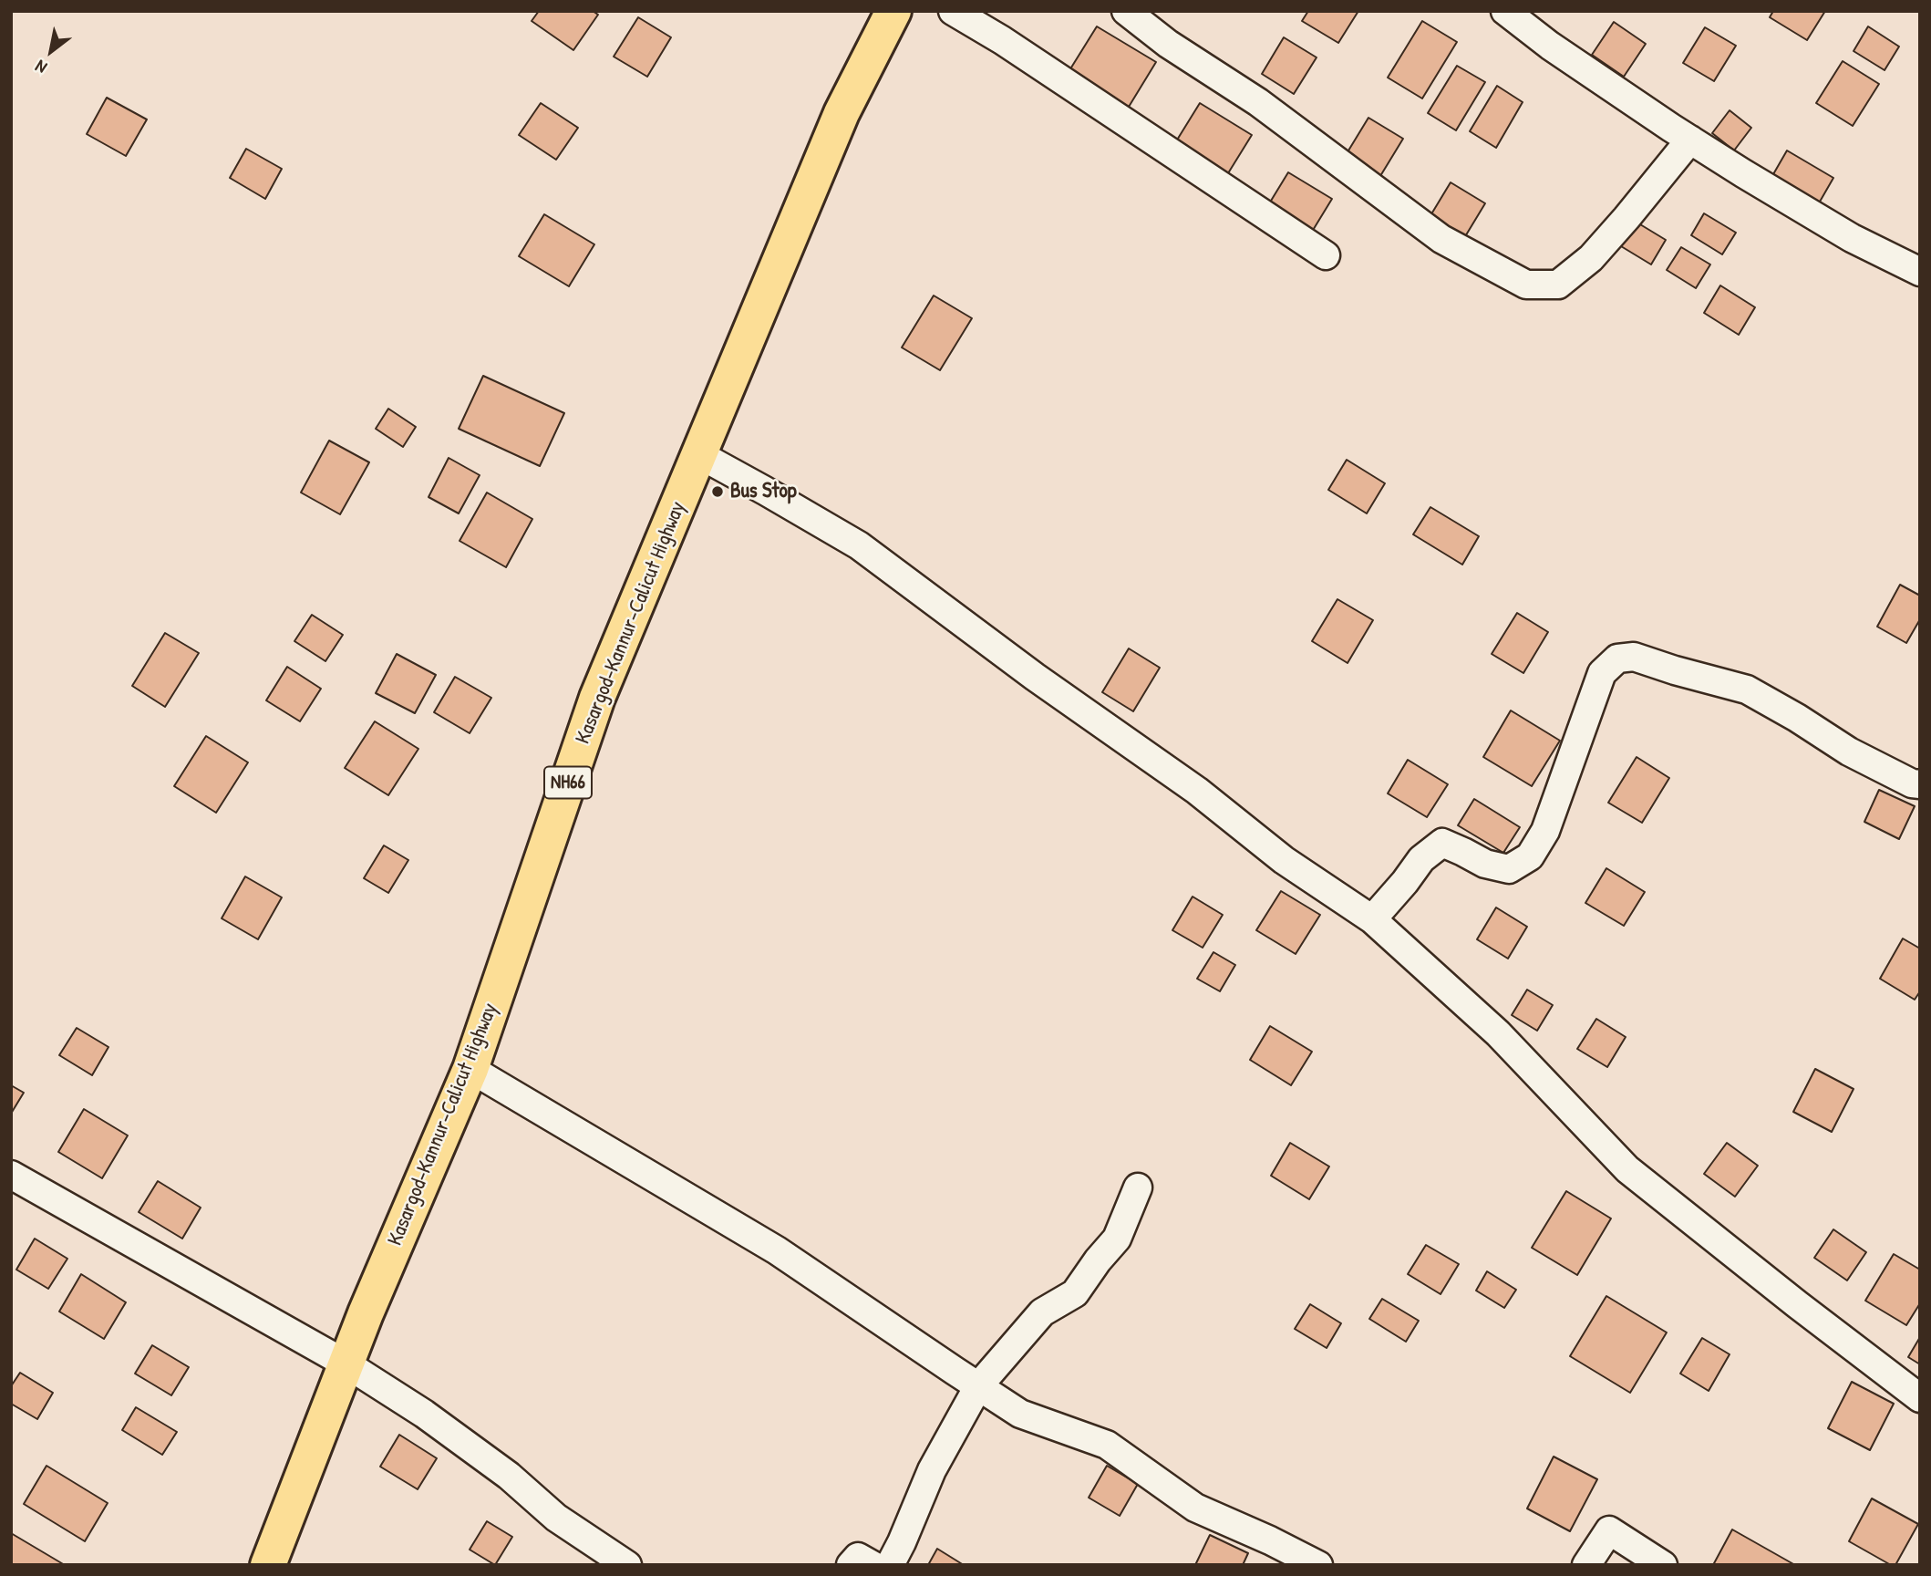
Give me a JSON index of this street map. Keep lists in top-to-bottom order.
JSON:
{
  "streets": {
    "highway": ["Kasargod-Kannur-Calicut Highway", "NH66"]
  },
  "places": ["Bus Stop"],
  "north": "bottom left"
}
